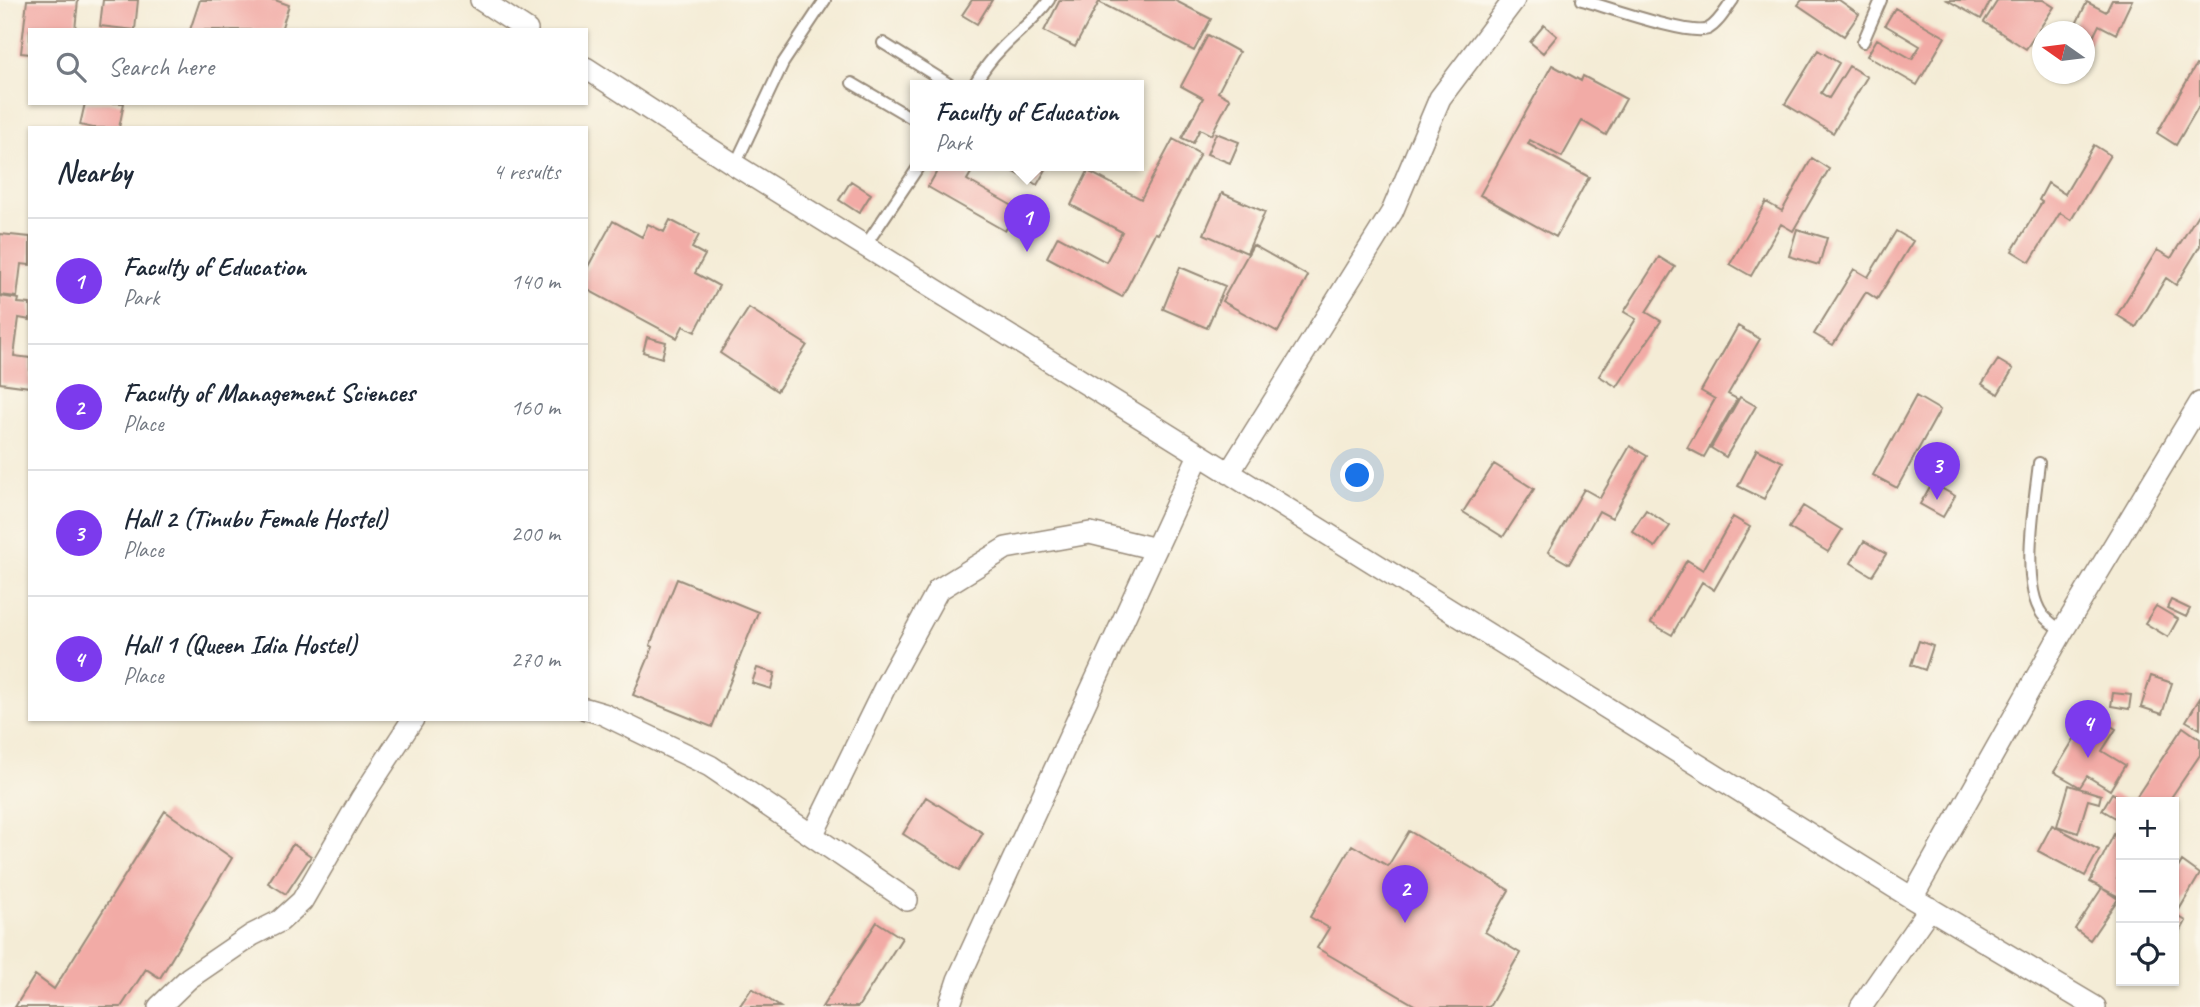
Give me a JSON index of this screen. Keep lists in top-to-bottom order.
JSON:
{
  "north": "left",
  "page": {
    "search": "Search here",
    "popup": ["Faculty of Education", "Park"],
    "heading": ["Nearby", "4 results"],
    "pins": [
      "1",
      "3",
      "4",
      "2"
    ],
    "list": [
      {
        "mark": "1",
        "name": "Faculty of Education",
        "note": "Park",
        "value": "140 m"
      },
      {
        "mark": "2",
        "name": "Faculty of Management Sciences",
        "note": "Place",
        "value": "160 m"
      },
      {
        "mark": "3",
        "name": "Hall 2 (Tinubu Female Hostel)",
        "note": "Place",
        "value": "200 m"
      },
      {
        "mark": "4",
        "name": "Hall 1 (Queen Idia Hostel)",
        "note": "Place",
        "value": "270 m"
      }
    ],
    "map_buttons": ["+", "−"]
  }
}
